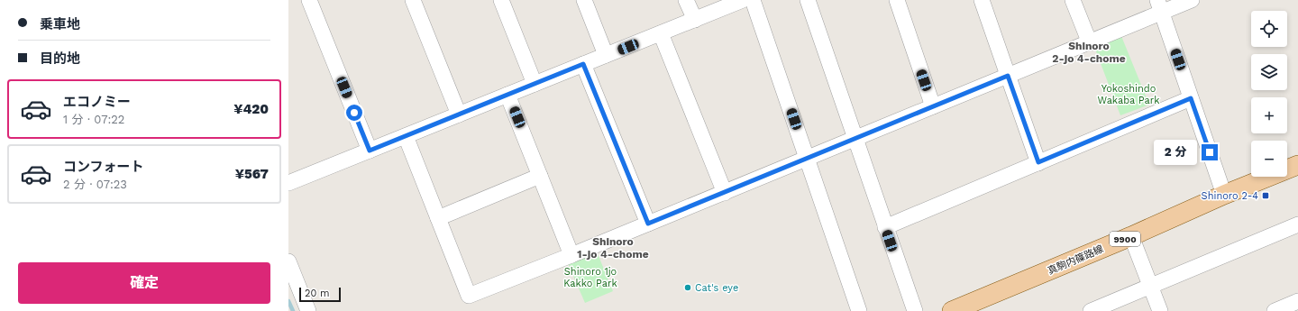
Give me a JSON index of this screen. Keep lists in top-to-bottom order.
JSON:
{
  "streets": {
    "main road": ["9900", "真駒内篠路線"]
  },
  "districts": ["Shinoro 2-jo 4-chome", "Shinoro 1-jo 4-chome"],
  "parks": ["Yokoshindo Wakaba Park", "Shinoro 1jo Kakko Park"],
  "places": {
    "transit": ["Shinoro 2-4"],
    "other": ["Cat's eye"]
  },
  "scale_bar": "20 m",
  "page": {
    "banner": ["乗車地", "目的地"],
    "map_buttons": ["+", "−"],
    "list": [
      {
        "name": "エコノミー",
        "note": "1 分 · 07:22",
        "value": "¥420"
      },
      {
        "name": "コンフォート",
        "note": "2 分 · 07:23",
        "value": "¥567"
      }
    ],
    "bubble": "2 分",
    "buttons": "確定",
    "scale": "20 m"
  }
}
